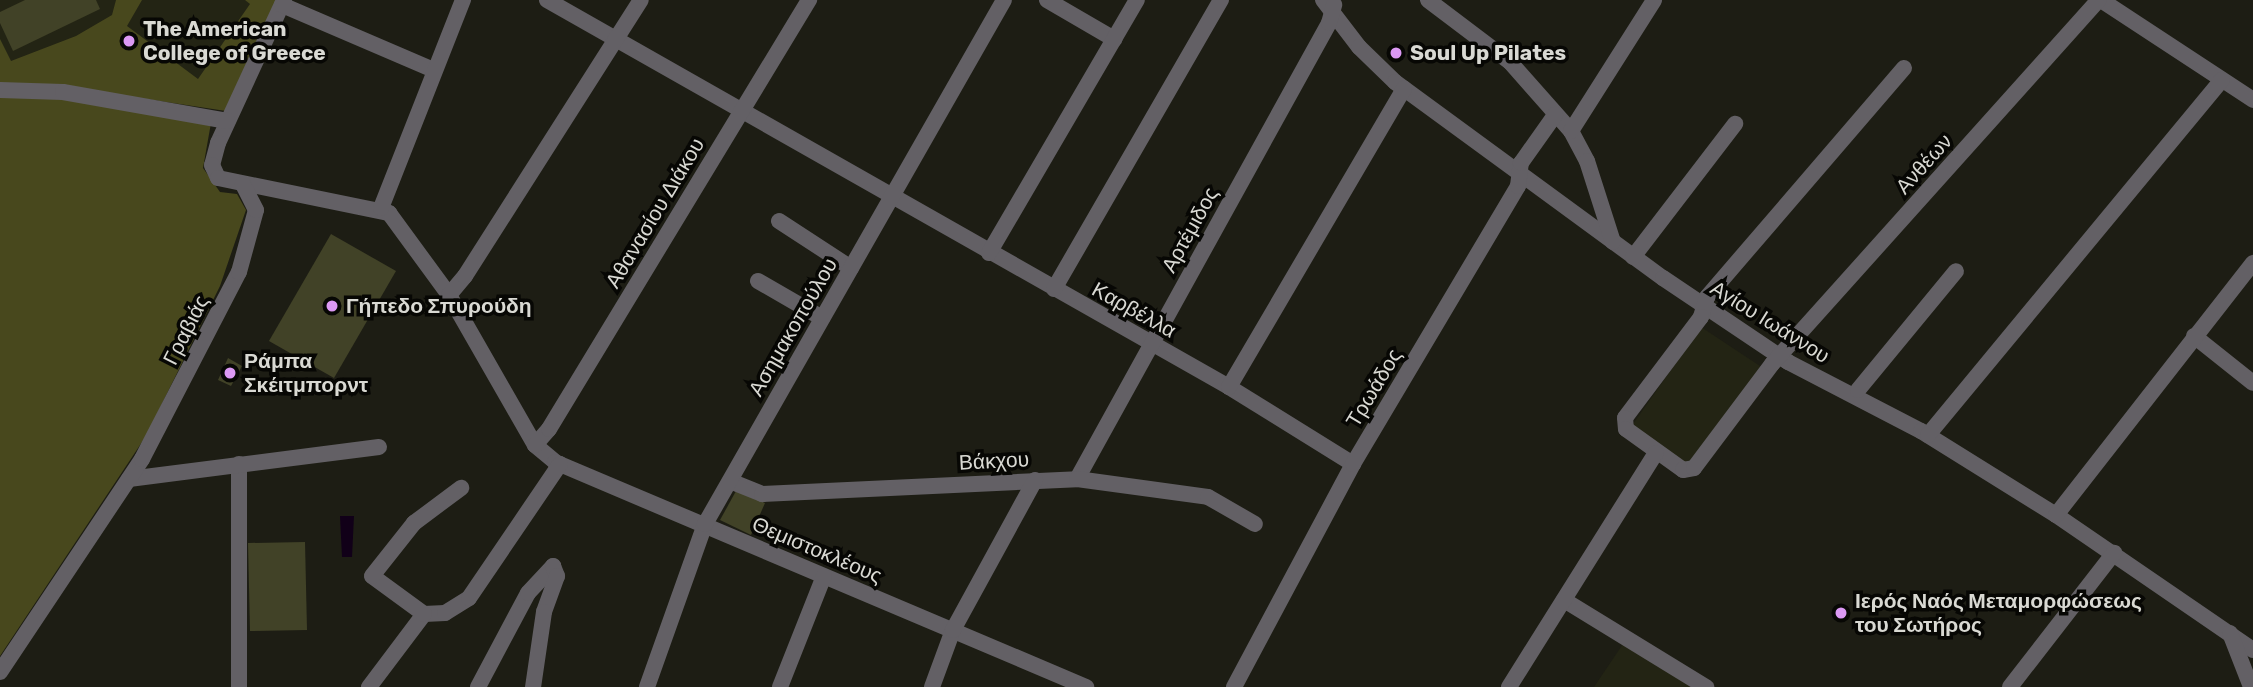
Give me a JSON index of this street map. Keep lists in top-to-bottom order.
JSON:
{
  "streets": {
    "street": [
      "Ανθέων",
      "Αθανασίου Διάκου",
      "Αρτέμιδος",
      "Καρβέλλα",
      "Αγίου Ιωάννου",
      "Ασημακοπούλου",
      "Γραβιάς",
      "Τρωάδος",
      "Βάκχου",
      "Θεμιστοκλέους"
    ]
  },
  "crossings": [
    ["Ανθέων", "Αγίου Ιωάννου"],
    ["Αθανασίου Διάκου", "Καρβέλλα"],
    ["Αθανασίου Διάκου", "Θεμιστοκλέους"],
    ["Αρτέμιδος", "Καρβέλλα"],
    ["Αρτέμιδος", "Αγίου Ιωάννου"],
    ["Αρτέμιδος", "Βάκχου"],
    ["Καρβέλλα", "Ασημακοπούλου"],
    ["Καρβέλλα", "Τρωάδος"],
    ["Αγίου Ιωάννου", "Τρωάδος"],
    ["Ασημακοπούλου", "Βάκχου"],
    ["Ασημακοπούλου", "Θεμιστοκλέους"]
  ],
  "places": [
    "The American College of Greece",
    "Soul Up Pilates",
    "Γήπεδο Σπυρούδη",
    "Ράμπα Σκέιτμπορντ",
    "Ιερός Ναός Μεταμορφώσεως του Σωτήρος"
  ]
}
